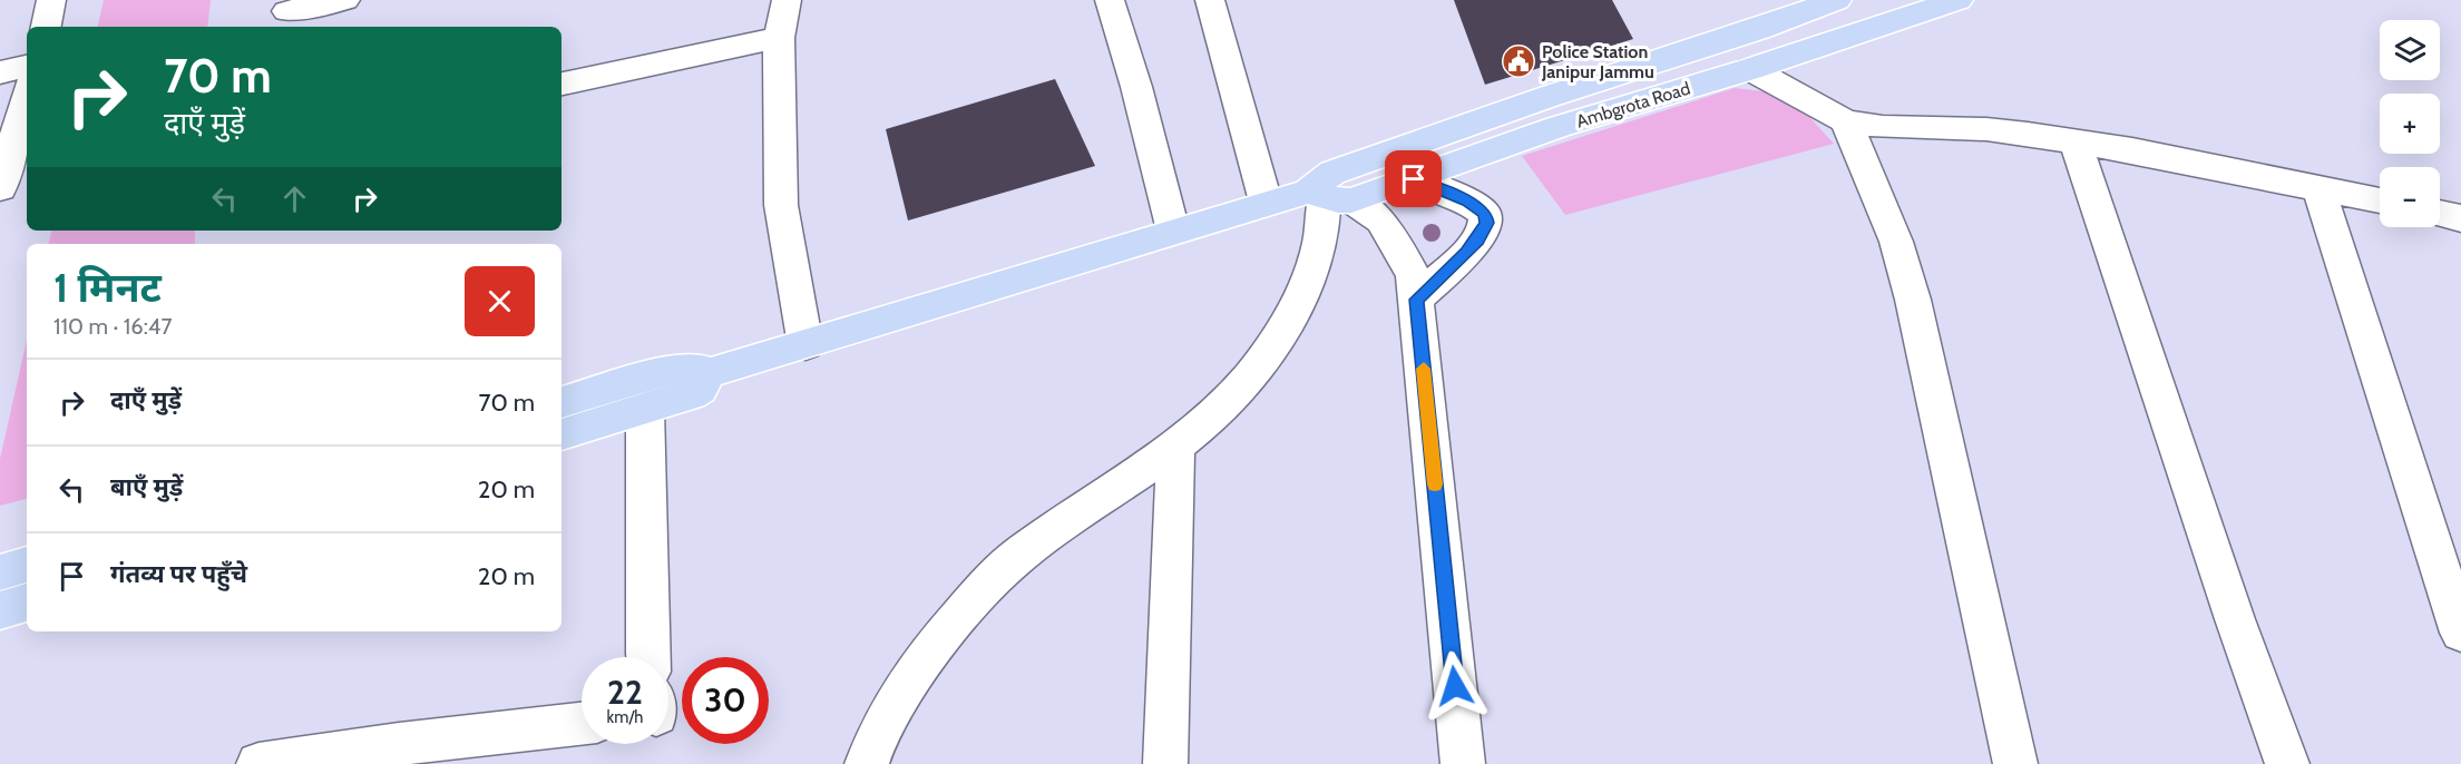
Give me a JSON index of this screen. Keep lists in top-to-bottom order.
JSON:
{
  "streets": {
    "main road": ["Ambgrota Road"]
  },
  "places": {
    "public building": ["Police Station Janipur Jammu"]
  },
  "page": {
    "map_buttons": ["+", "−"],
    "turn": ["70 m", "दाएँ मुड़ें"],
    "heading": ["1 मिनट", "110 m · 16:47"],
    "list": [
      {
        "name": "दाएँ मुड़ें",
        "value": "70 m"
      },
      {
        "name": "बाएँ मुड़ें",
        "value": "20 m"
      },
      {
        "name": "गंतव्य पर पहुँचे",
        "value": "20 m"
      }
    ],
    "speed": "22 km/h",
    "limit": "30"
  }
}
